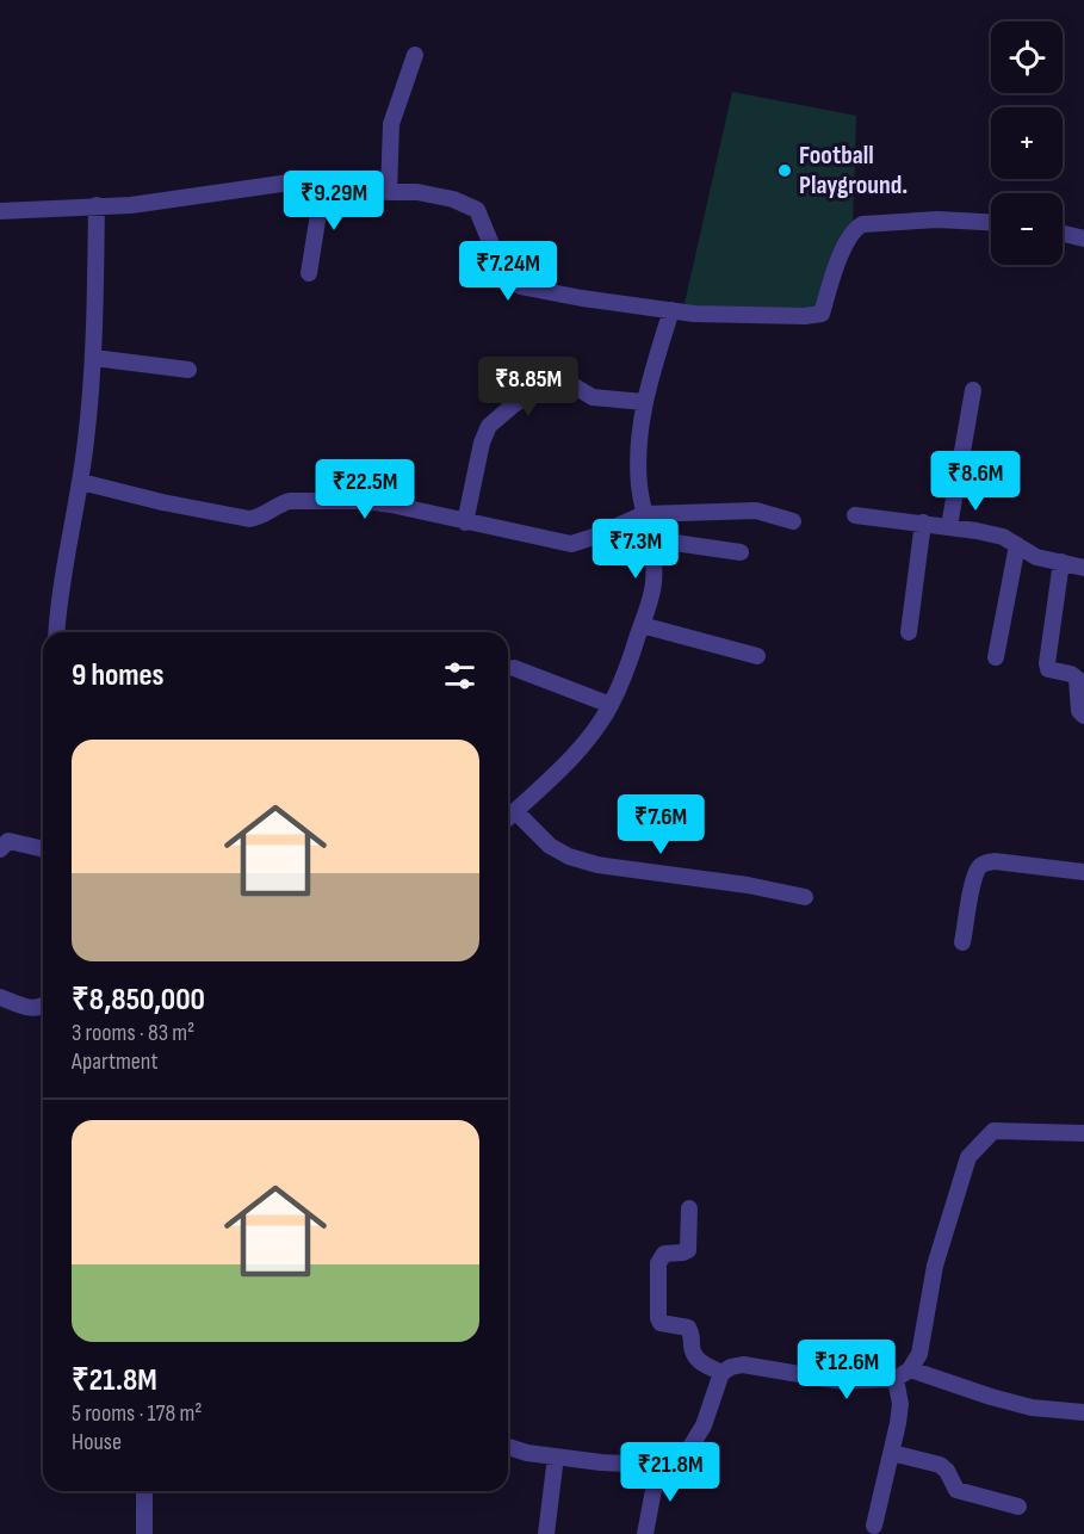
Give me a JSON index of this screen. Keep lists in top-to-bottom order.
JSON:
{
  "places": ["Football Playground."],
  "page": {
    "map_buttons": ["+", "−"],
    "price": [
      "₹9.29M",
      "₹7.24M",
      "₹8.85M",
      "₹8.6M",
      "₹22.5M",
      "₹7.3M",
      "₹7.6M",
      "₹12.6M",
      "₹21.8M"
    ],
    "heading": "9 homes",
    "list": [
      {
        "name": "₹8,850,000",
        "note": "3 rooms · 83 m² · Apartment"
      },
      {
        "name": "₹21.8M",
        "note": "5 rooms · 178 m² · House"
      }
    ]
  }
}
